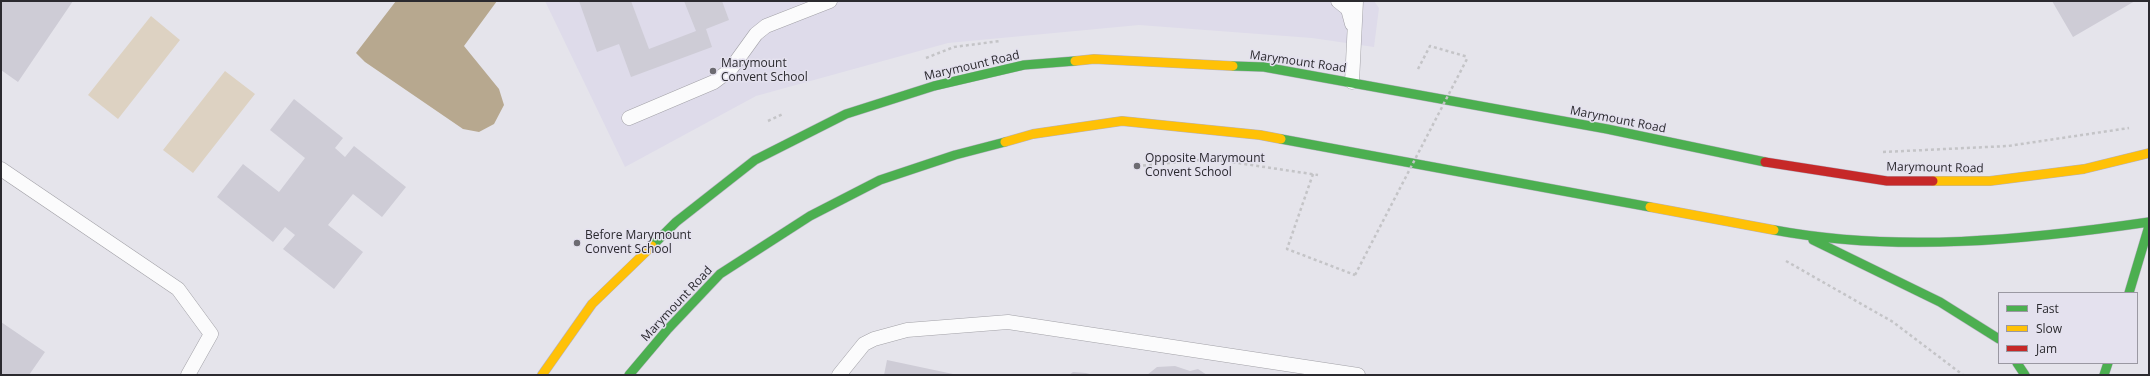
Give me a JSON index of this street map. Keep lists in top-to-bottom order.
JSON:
{
  "streets": {
    "main road": ["Marymount Road"]
  },
  "places": ["Marymount Convent School", "Opposite Marymount Convent School", "Before Marymount Convent School"],
  "legend": ["Fast", "Slow", "Jam"]
}
